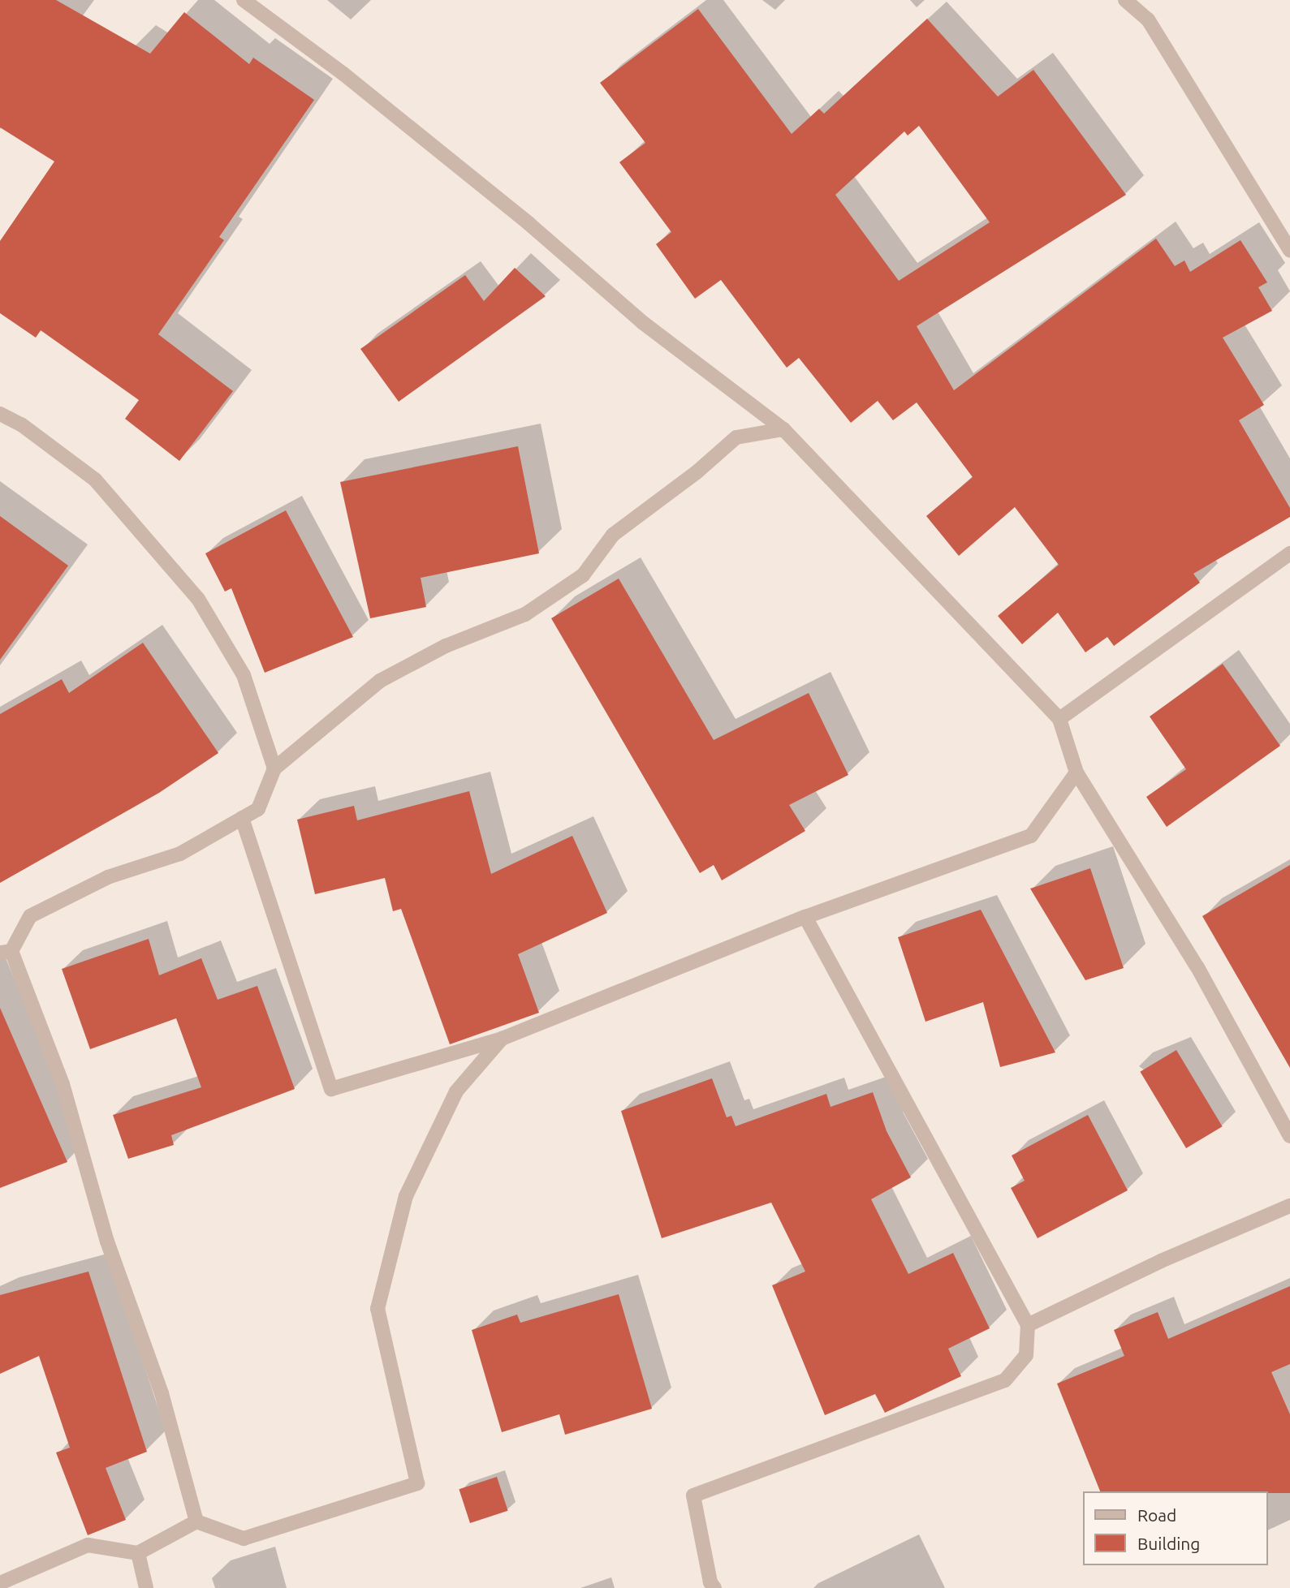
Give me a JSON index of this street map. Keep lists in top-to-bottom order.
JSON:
{
  "legend": ["Road", "Building"]
}
